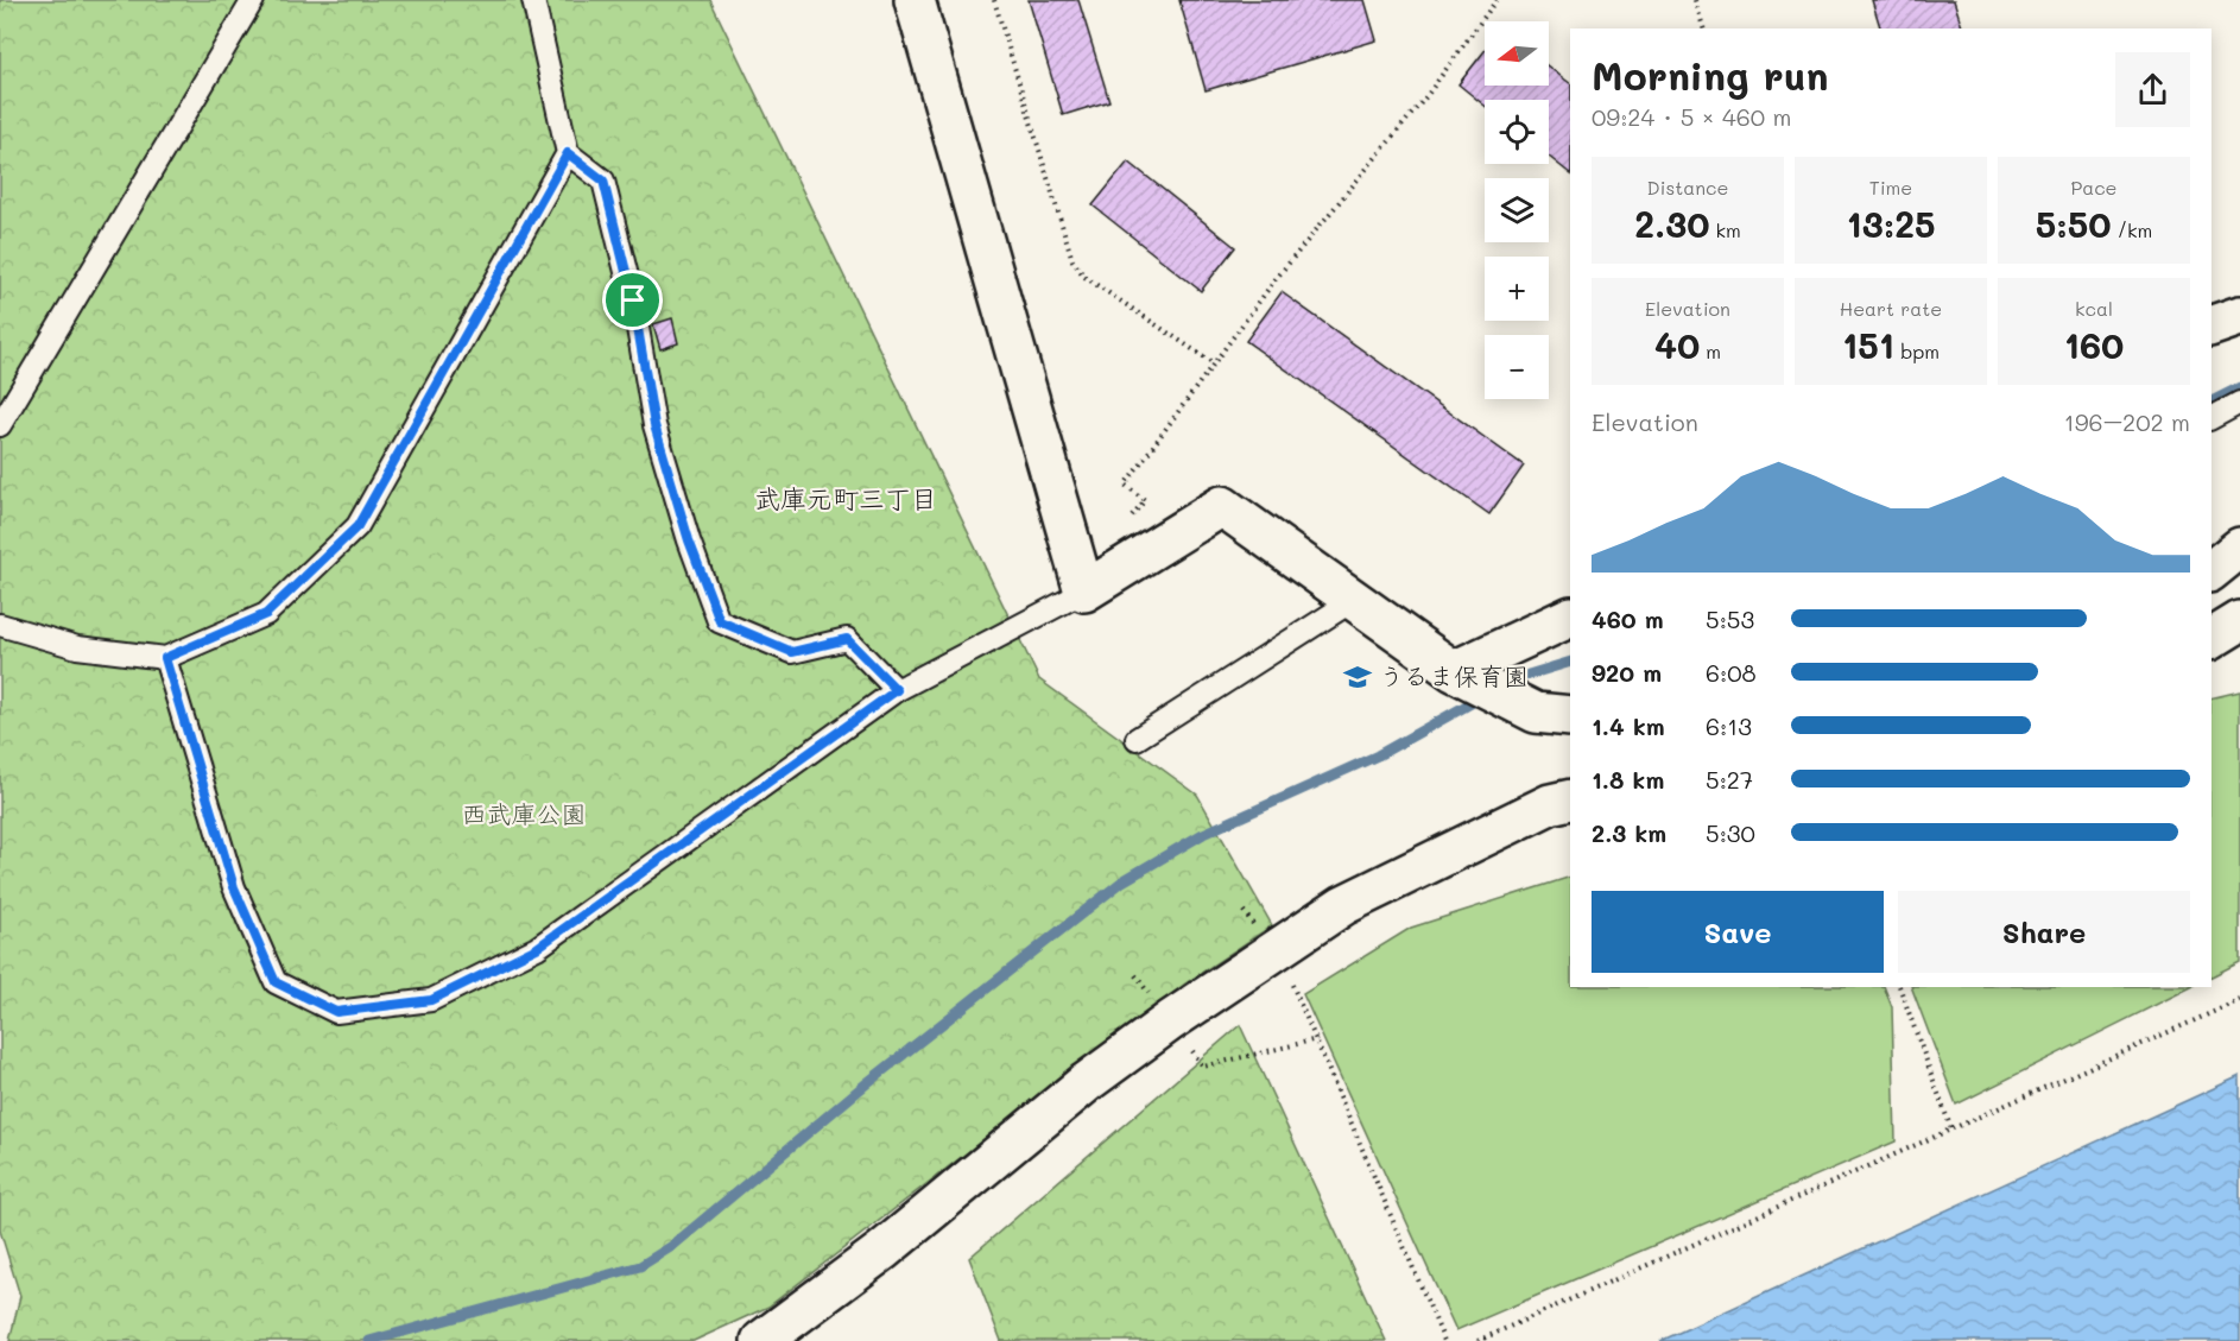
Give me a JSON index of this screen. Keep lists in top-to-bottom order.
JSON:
{
  "districts": ["武庫元町三丁目"],
  "parks": ["西武庫公園"],
  "places": {
    "school or university": ["うるま保育園"]
  },
  "north": "left",
  "page": {
    "map_buttons": ["+", "−"],
    "heading": ["Morning run", "09:24 · 5 × 460 m"],
    "stats": [
      ["Distance", "2.30 km"],
      ["Time", "13:25"],
      ["Pace", "5:50 /km"],
      ["Elevation", "40 m"],
      ["Heart rate", "151 bpm"],
      ["kcal", "160"]
    ],
    "chart": ["Elevation", "196–202 m"],
    "list": [
      {
        "name": "460 m",
        "note": "5:53"
      },
      {
        "name": "920 m",
        "note": "6:08"
      },
      {
        "name": "1.4 km",
        "note": "6:13"
      },
      {
        "name": "1.8 km",
        "note": "5:27"
      },
      {
        "name": "2.3 km",
        "note": "5:30"
      }
    ],
    "buttons": ["Save", "Share"]
  }
}
